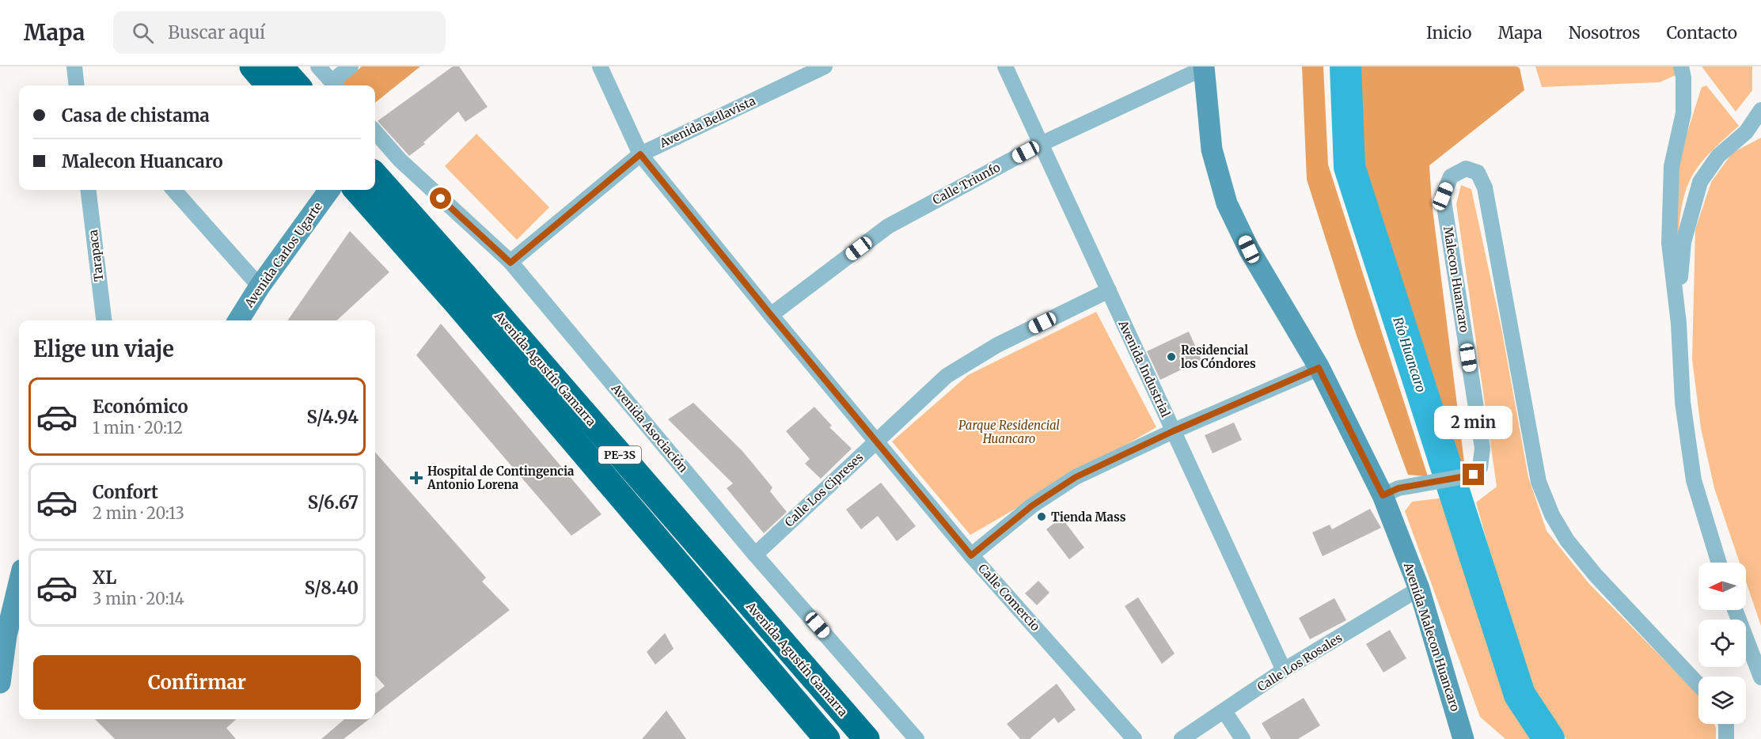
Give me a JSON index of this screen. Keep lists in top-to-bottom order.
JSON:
{
  "streets": {
    "highway": ["Avenida Agustín Gamarra", "PE-3S"],
    "street": [
      "Avenida Bellavista",
      "Calle Triunfo",
      "Avenida Carlos Ugarte",
      "Tarapaca",
      "Malecon Huancaro",
      "Avenida Industrial",
      "Avenida Asociación",
      "Calle Los Cipreses",
      "Calle Comercio",
      "Avenida Malecon Huancaro",
      "Calle Los Rosales"
    ]
  },
  "crossings": [
    ["Avenida Bellavista", "Avenida Asociación"],
    ["Avenida Bellavista", "Calle Comercio"],
    ["Calle Triunfo", "Avenida Industrial"],
    ["Calle Triunfo", "Calle Comercio"],
    ["Calle Triunfo", "Avenida Malecon Huancaro"],
    ["Malecon Huancaro", "Avenida Malecon Huancaro"],
    ["Avenida Industrial", "Calle Los Cipreses"],
    ["Avenida Industrial", "Calle Los Rosales"],
    ["Avenida Asociación", "Calle Los Cipreses"],
    ["Calle Los Cipreses", "Calle Comercio"],
    ["Avenida Malecon Huancaro", "Calle Los Rosales"]
  ],
  "water": ["Río Huancaro"],
  "parks": ["Parque Residencial Huancaro"],
  "places": {
    "other": ["Residencial los Cóndores", "Tienda Mass"],
    "health": ["Hospital de Contingencia Antonio Lorena"]
  },
  "north": "left",
  "page": {
    "header": "Mapa",
    "search": "Buscar aquí",
    "nav": [
      "Inicio",
      "Mapa",
      "Nosotros",
      "Contacto"
    ],
    "banner": ["Casa de chistama", "Malecon Huancaro"],
    "heading": "Elige un viaje",
    "list": [
      {
        "name": "Económico",
        "note": "1 min · 20:12",
        "value": "S/4.94"
      },
      {
        "name": "Confort",
        "note": "2 min · 20:13",
        "value": "S/6.67"
      },
      {
        "name": "XL",
        "note": "3 min · 20:14",
        "value": "S/8.40"
      }
    ],
    "bubble": "2 min",
    "buttons": "Confirmar"
  }
}
